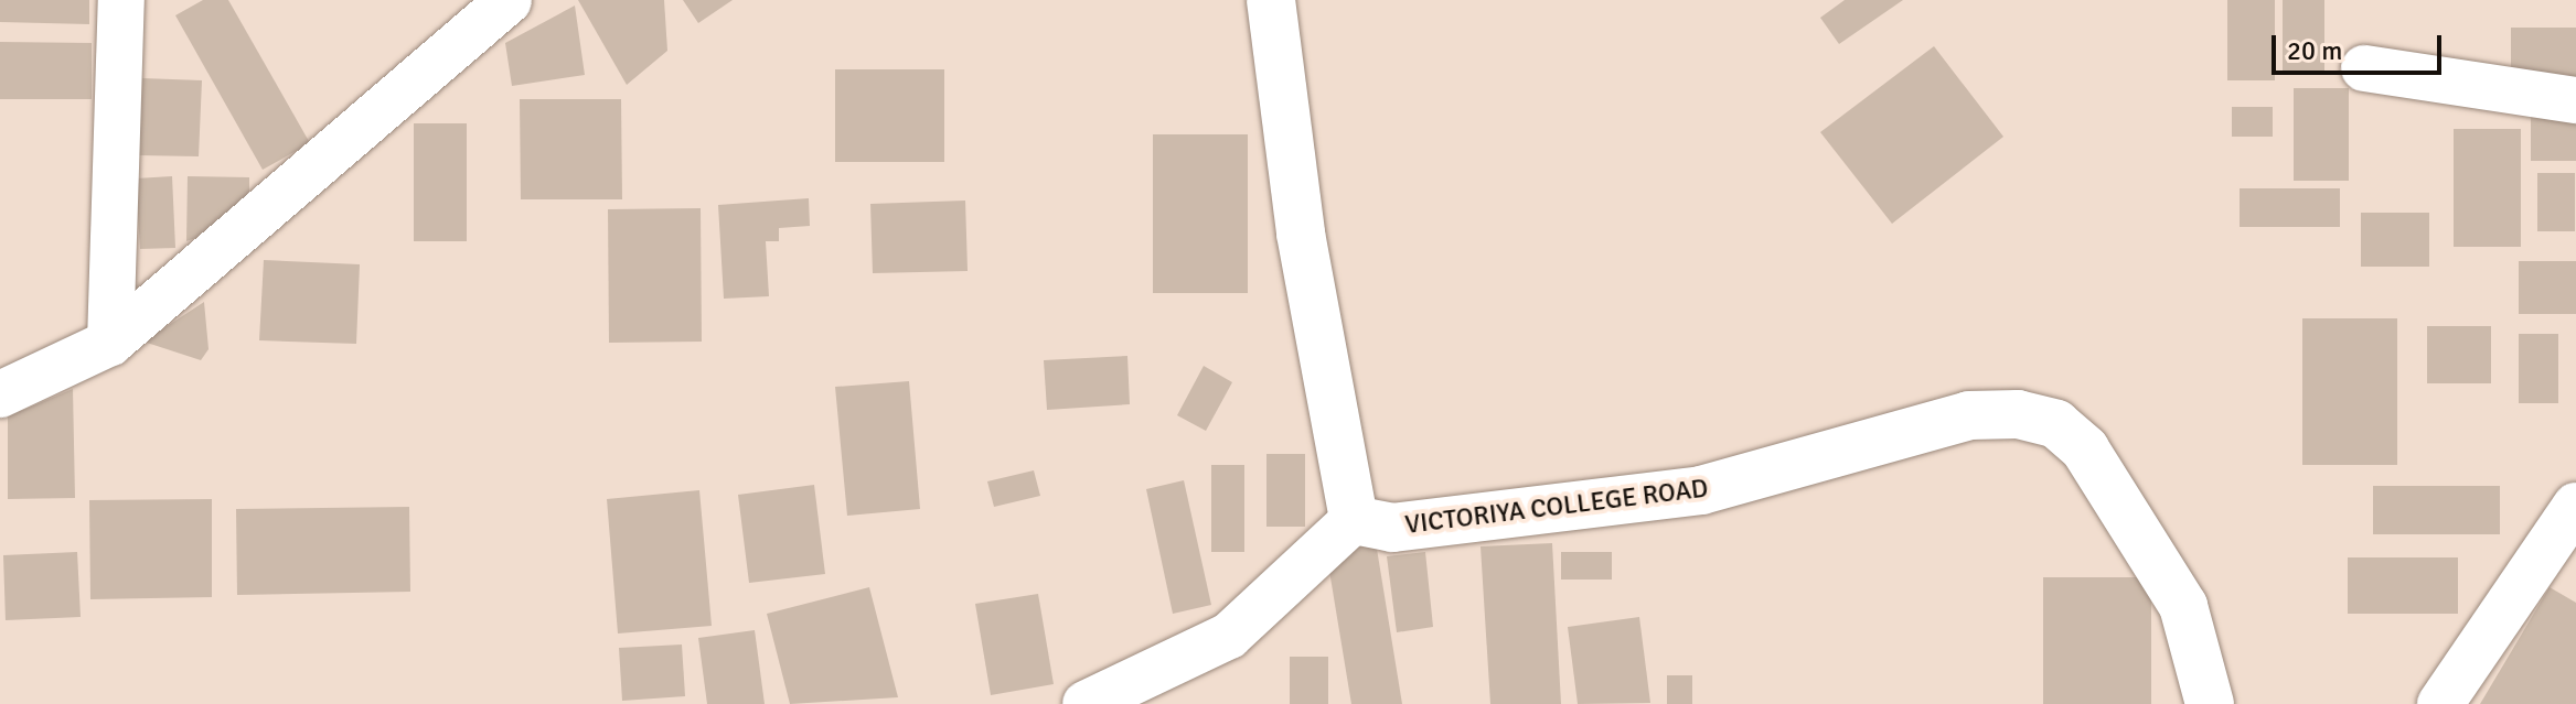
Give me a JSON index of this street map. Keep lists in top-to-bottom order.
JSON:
{
  "streets": {
    "street": ["VICTORIYA COLLEGE ROAD"]
  },
  "scale_bar": "20 m"
}
